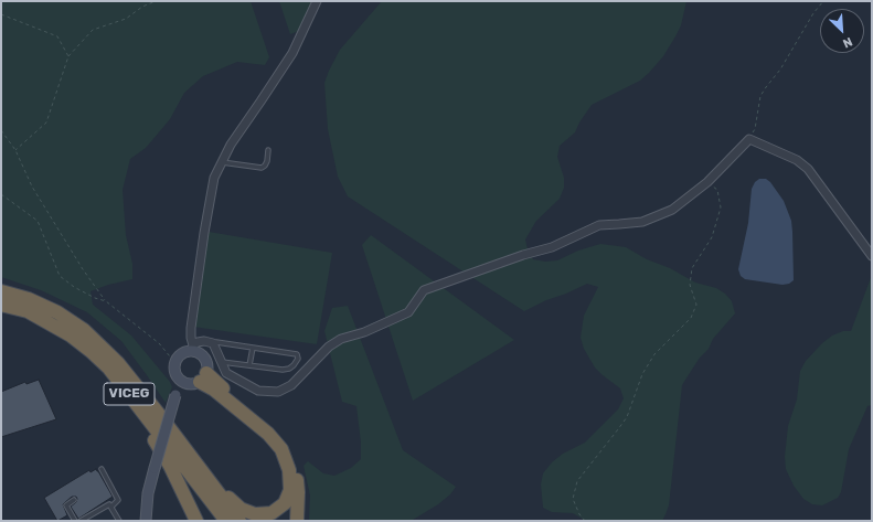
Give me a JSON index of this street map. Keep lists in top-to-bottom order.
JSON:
{
  "streets": {
    "highway": ["VICEG"]
  },
  "north": "bottom right"
}
